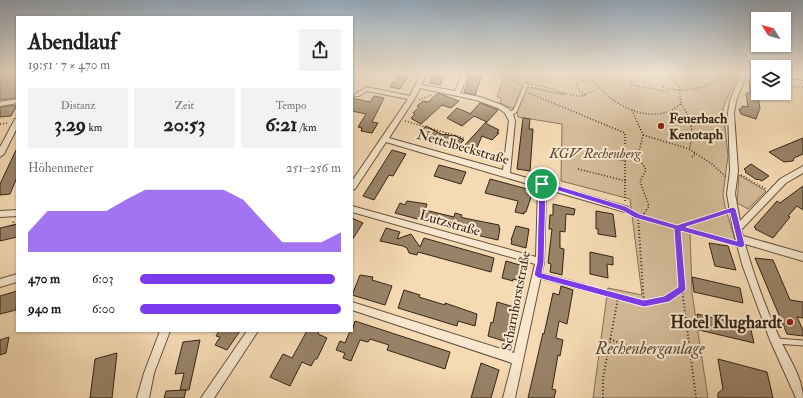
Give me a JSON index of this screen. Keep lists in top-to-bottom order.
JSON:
{
  "streets": {
    "street": ["Nettelbeckstraße", "Lutzstraße", "Scharnhorststraße"]
  },
  "crossings": [
    ["Nettelbeckstraße", "Scharnhorststraße"],
    ["Lutzstraße", "Scharnhorststraße"]
  ],
  "parks": ["KGV Rechenberg", "Rechenberganlage"],
  "places": ["Feuerbach Kenotaph", "Hotel Klughardt"],
  "north": "top left",
  "page": {
    "heading": ["Abendlauf", "19:51 · 7 × 470 m"],
    "stats": [
      ["Distanz", "3.29 km"],
      ["Zeit", "20:53"],
      ["Tempo", "6:21 /km"]
    ],
    "chart": ["Höhenmeter", "251–256 m"],
    "list": [
      {
        "name": "470 m",
        "note": "6:03"
      },
      {
        "name": "940 m",
        "note": "6:00"
      }
    ]
  }
}
